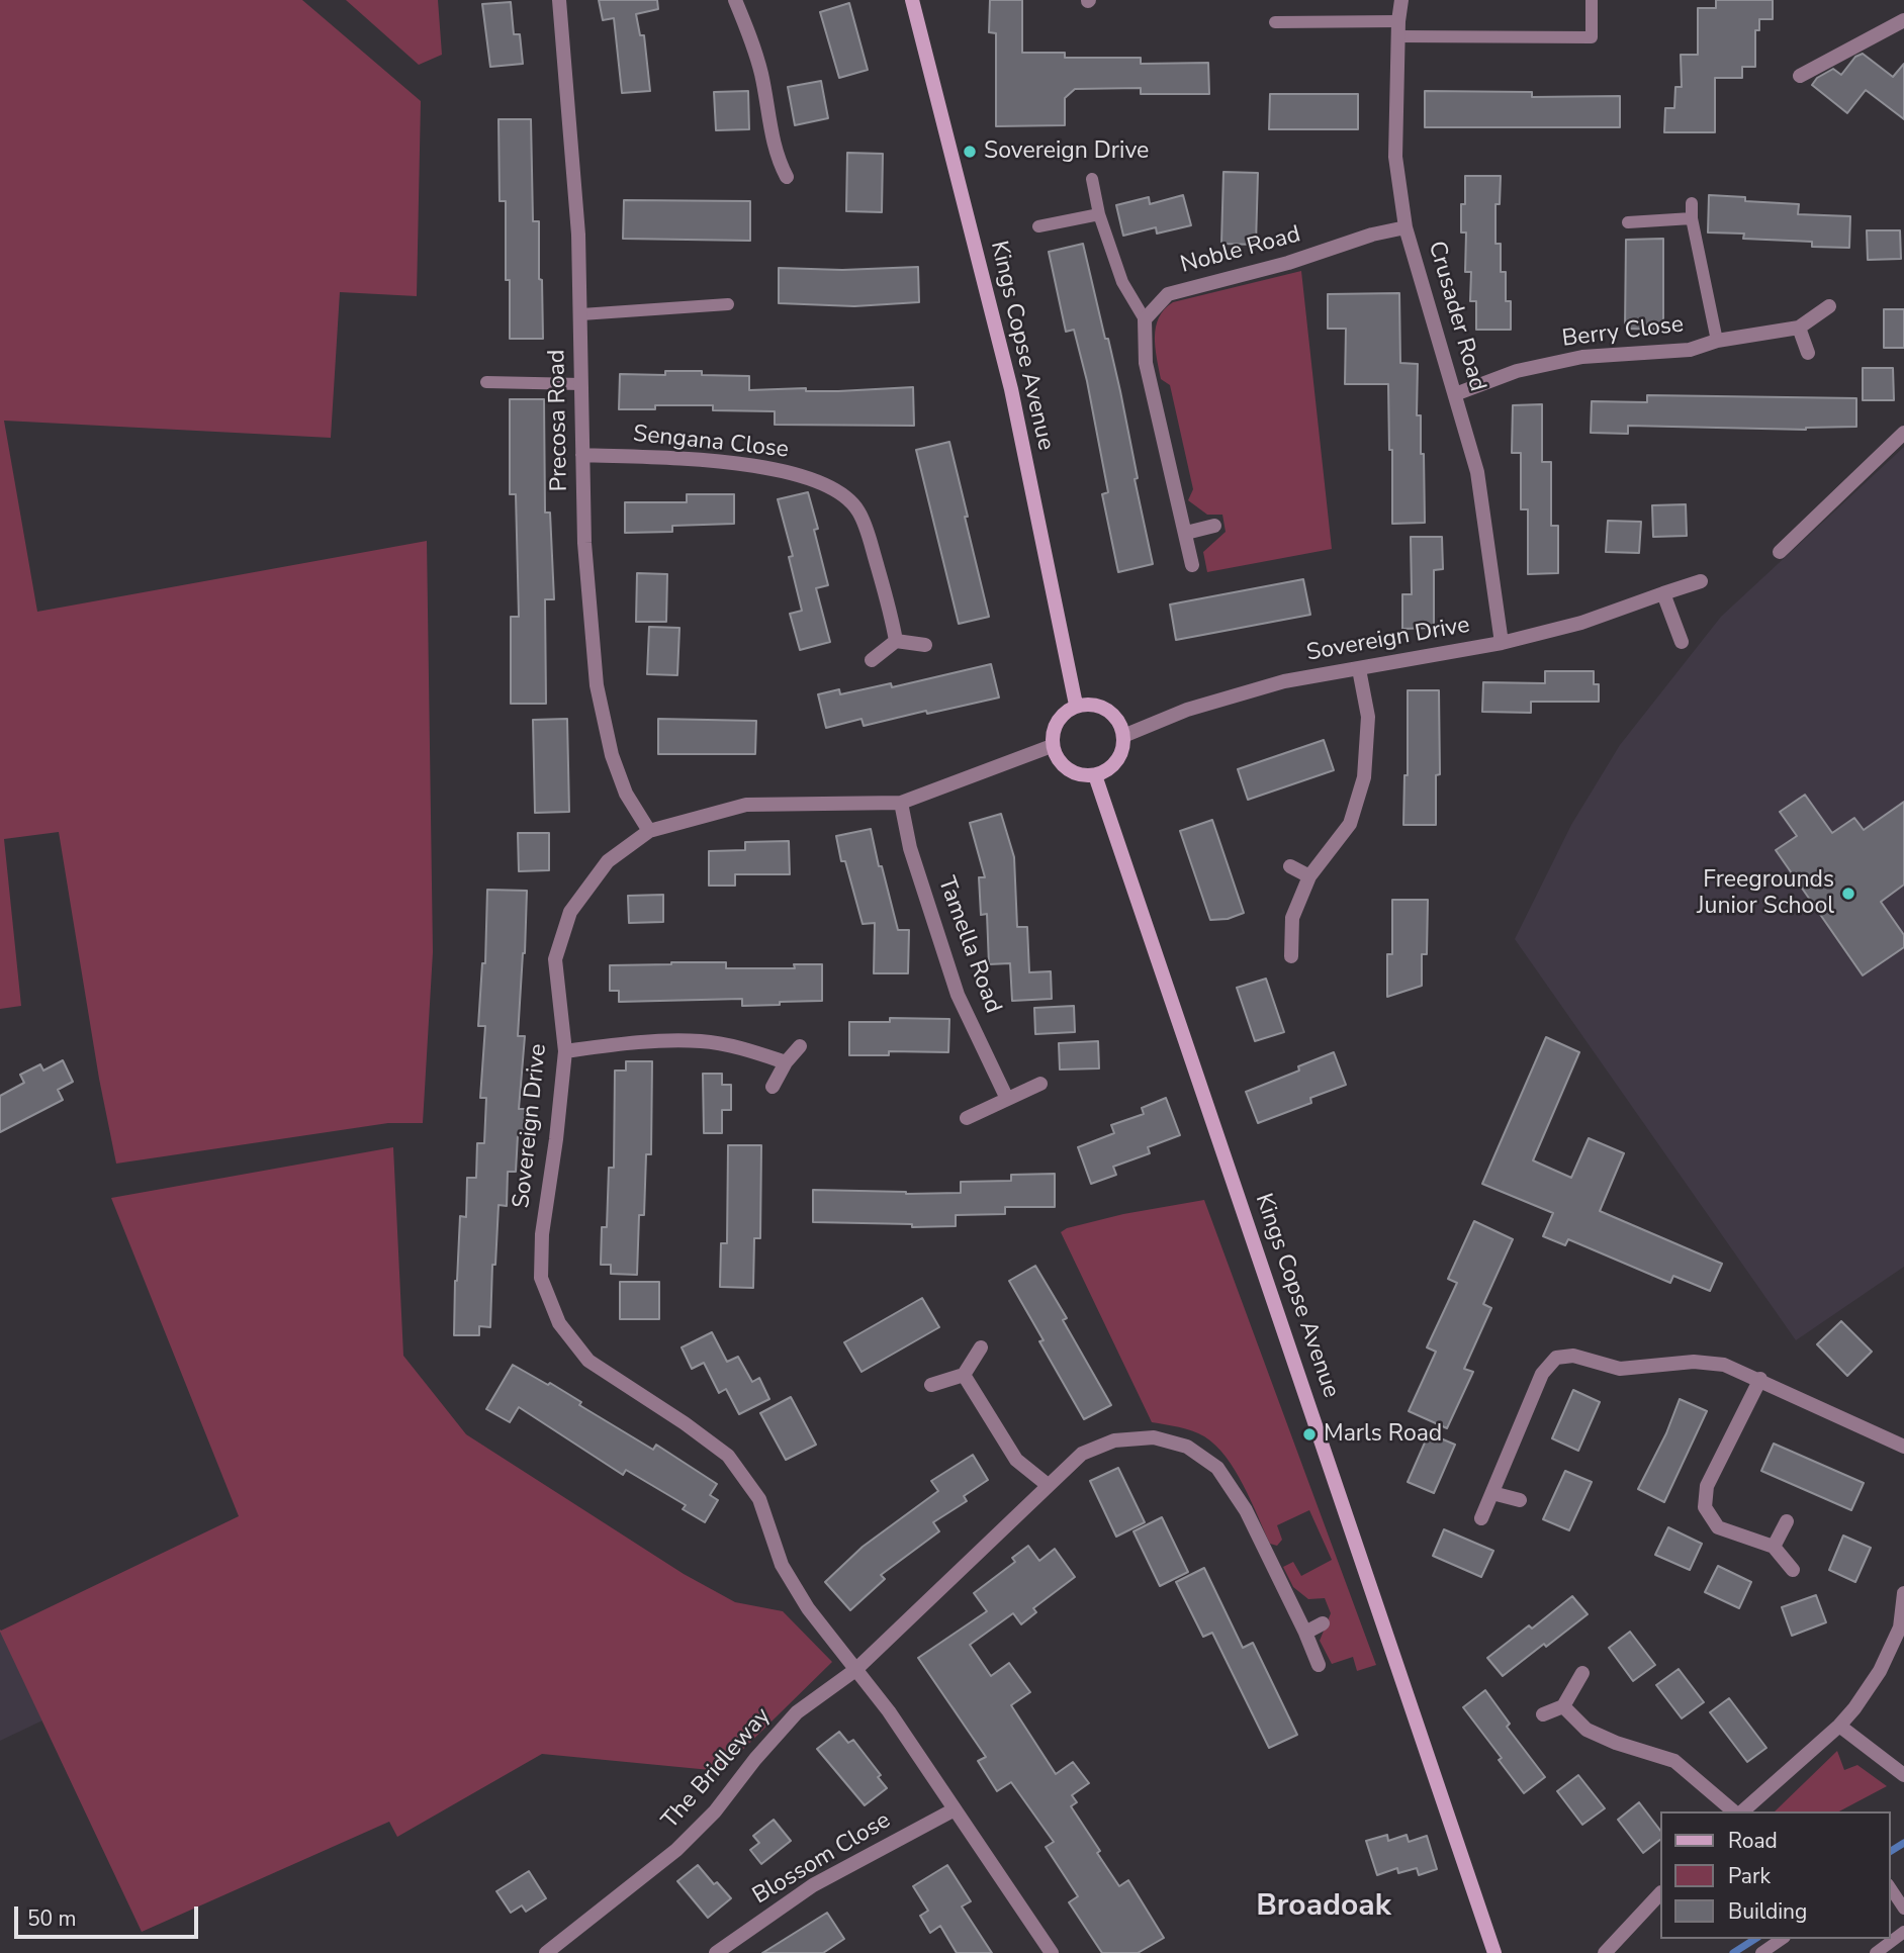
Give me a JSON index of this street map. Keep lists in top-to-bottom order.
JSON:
{
  "streets": {
    "street": [
      "Noble Road",
      "Crusader Road",
      "Berry Close",
      "Kings Copse Avenue",
      "Precosa Road",
      "Sengana Close",
      "Sovereign Drive",
      "Tamella Road",
      "The Bridleway",
      "Blossom Close"
    ]
  },
  "crossings": [
    ["Noble Road", "Crusader Road"],
    ["Crusader Road", "Berry Close"],
    ["Crusader Road", "Sovereign Drive"],
    ["Kings Copse Avenue", "Sovereign Drive"],
    ["Precosa Road", "Sengana Close"],
    ["Precosa Road", "Sovereign Drive"],
    ["Sovereign Drive", "Tamella Road"],
    ["Sovereign Drive", "The Bridleway"]
  ],
  "districts": ["Broadoak"],
  "places": ["Sovereign Drive", "Freegrounds Junior School", "Marls Road"],
  "legend": ["Road", "Park", "Building"],
  "scale_bar": "50 m"
}
